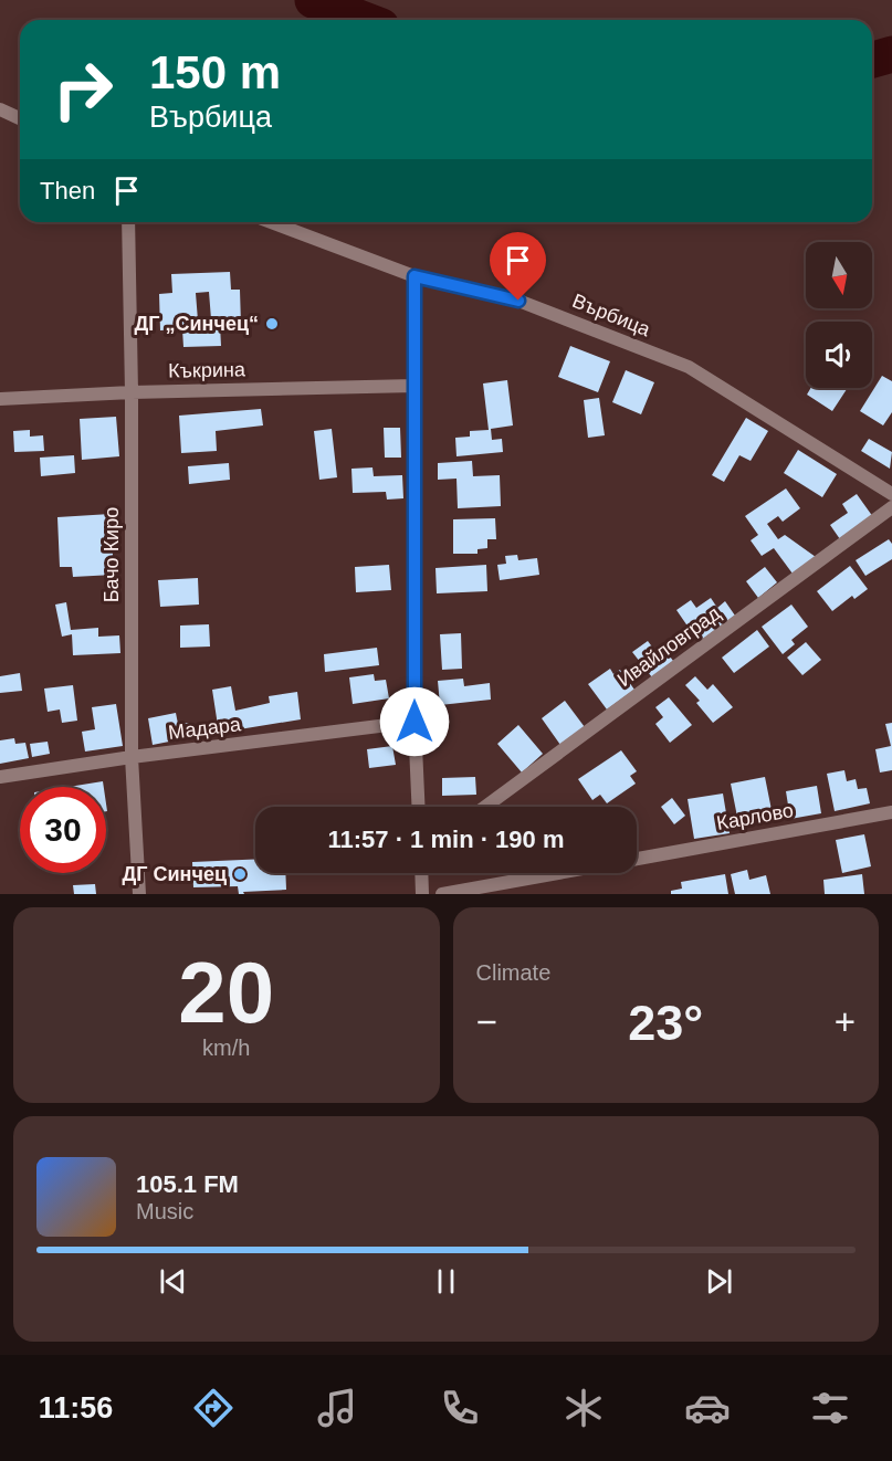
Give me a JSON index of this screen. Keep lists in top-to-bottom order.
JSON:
{
  "streets": {
    "street": [
      "Върбица",
      "Къкрина",
      "Бачо Киро",
      "Ивайловград",
      "Мадара",
      "Карлово"
    ]
  },
  "crossings": [
    ["Къкрина", "Бачо Киро"],
    ["Бачо Киро", "Мадара"]
  ],
  "places": ["ДГ „Синчец“", "ДГ Синчец"],
  "north": "bottom",
  "page": {
    "turn": ["150 m", "Върбица"],
    "then": "Then",
    "limit": "30",
    "trip": "11:57 · 1 min · 190 m",
    "tile": [
      ["20", "km/h"],
      "Climate"
    ],
    "heat": ["−", "23°", "+"],
    "song": ["105.1 FM", "Music"],
    "tabs": "11:56"
  }
}
